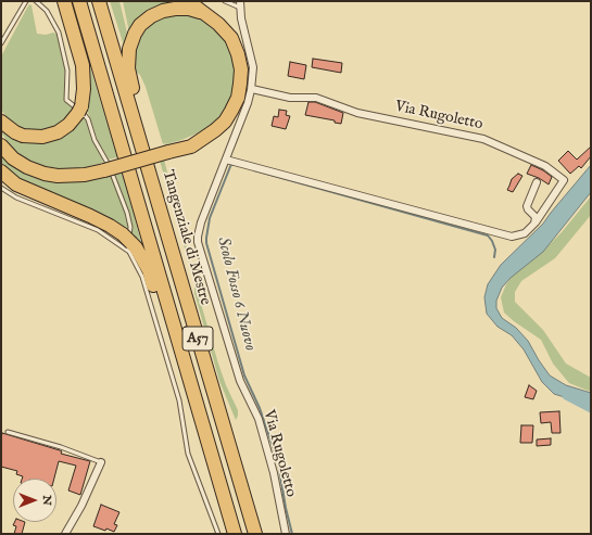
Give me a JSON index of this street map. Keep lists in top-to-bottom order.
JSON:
{
  "streets": {
    "highway": ["Tangenziale di Mestre", "A57"],
    "street": ["Via Rugoletto"]
  },
  "crossings": [
    ["Tangenziale di Mestre", "A57"]
  ],
  "water": ["Scolo Fosso 6 Nuovo"],
  "north": "right"
}
